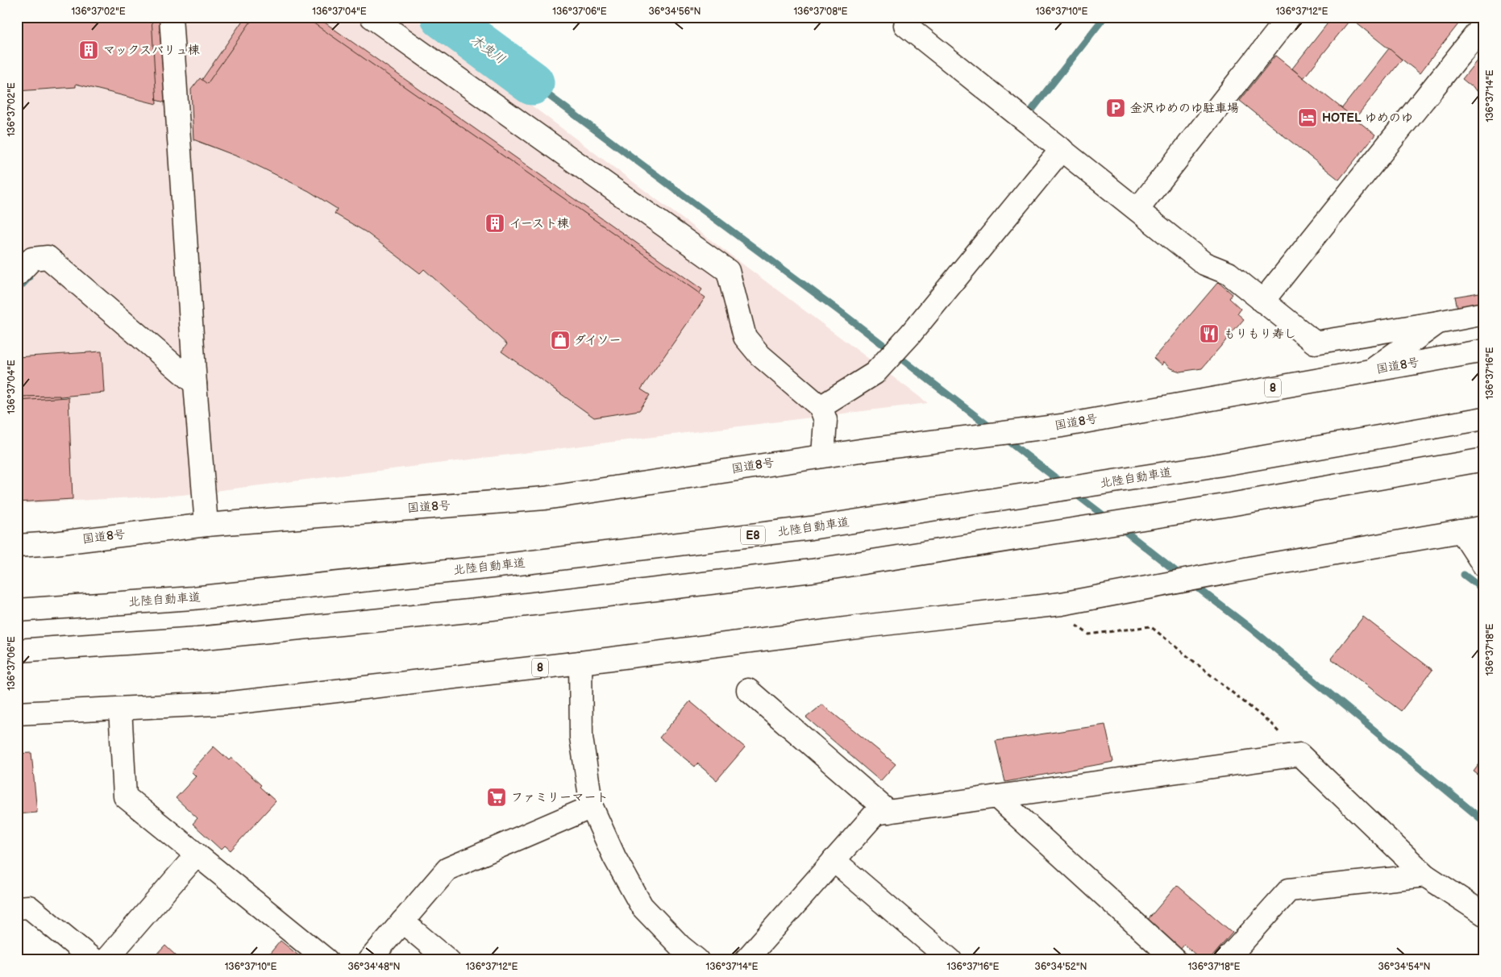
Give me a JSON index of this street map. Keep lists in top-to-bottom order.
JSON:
{
  "streets": {
    "main road": [
      "国道8号",
      "8",
      "北陸自動車道",
      "E8"
    ]
  },
  "water": ["木曳川"],
  "places": {
    "building": ["マックスバリュ棟", "イースト棟"],
    "parking": ["金沢ゆめのゆ駐車場"],
    "hotel": ["HOTEL ゆめのゆ"],
    "restaurant": ["もりもり寿し"],
    "shop": ["ダイソー"],
    "supermarket": ["ファミリーマート"]
  },
  "coordinates": [
    "136°37'02\"E",
    "136°37'04\"E",
    "136°37'06\"E",
    "36°34'56\"N",
    "136°37'08\"E",
    "136°37'10\"E",
    "136°37'12\"E",
    "136°37'14\"E",
    "136°37'16\"E",
    "136°37'18\"E",
    "36°34'48\"N",
    "36°34'52\"N",
    "36°34'54\"N"
  ]
}
